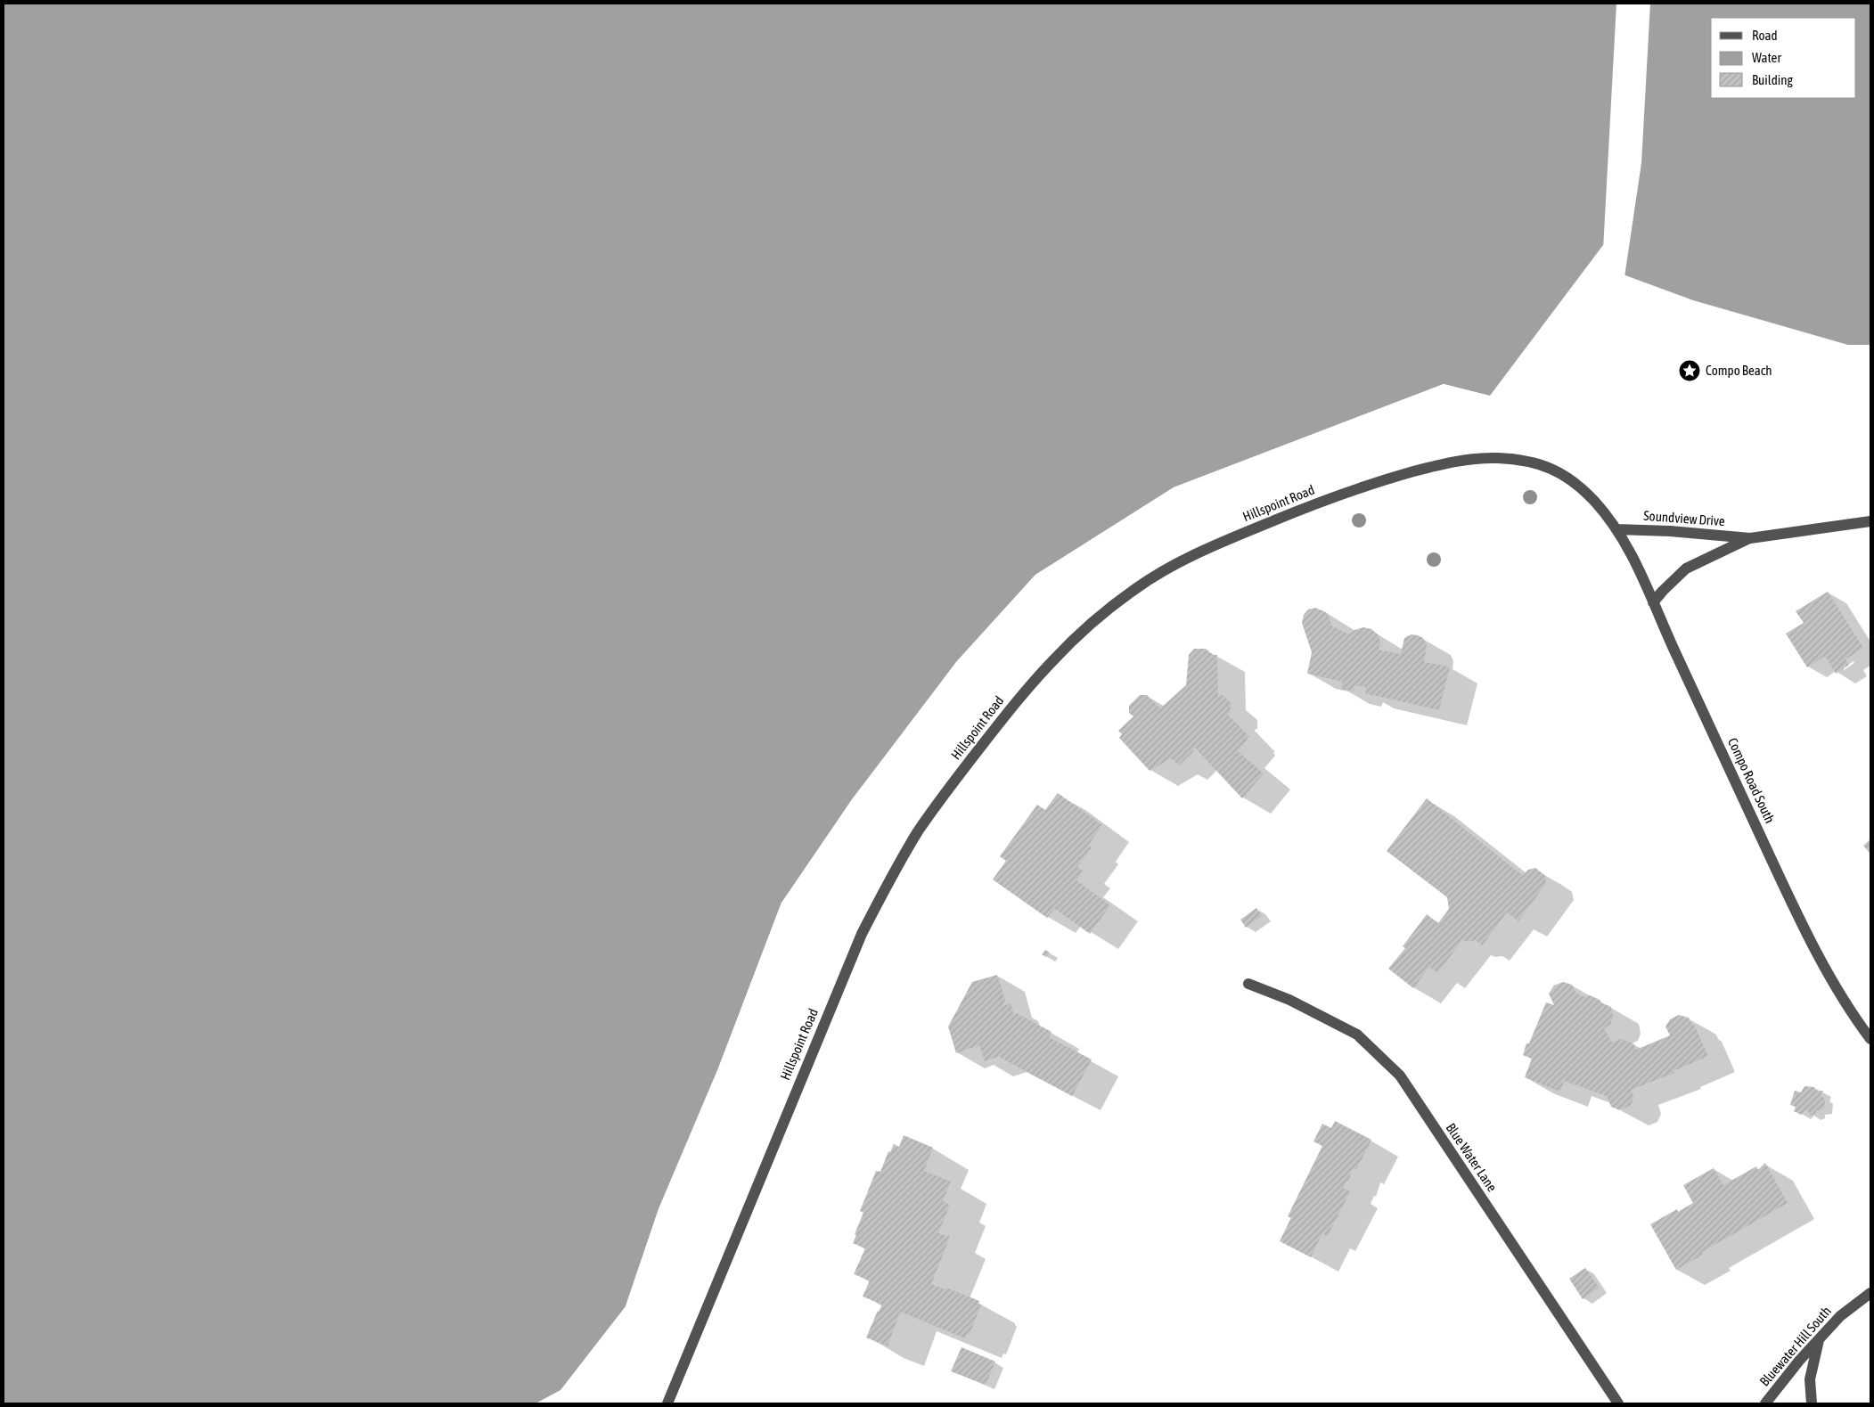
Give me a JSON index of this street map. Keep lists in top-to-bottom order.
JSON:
{
  "streets": {
    "street": [
      "Hillspoint Road",
      "Soundview Drive",
      "Compo Road South",
      "Blue Water Lane",
      "Bluewater Hill South"
    ]
  },
  "crossings": [
    ["Hillspoint Road", "Soundview Drive"],
    ["Hillspoint Road", "Compo Road South"],
    ["Soundview Drive", "Compo Road South"]
  ],
  "places": {
    "place": ["Compo Beach"]
  },
  "legend": ["Road", "Water", "Building"]
}
